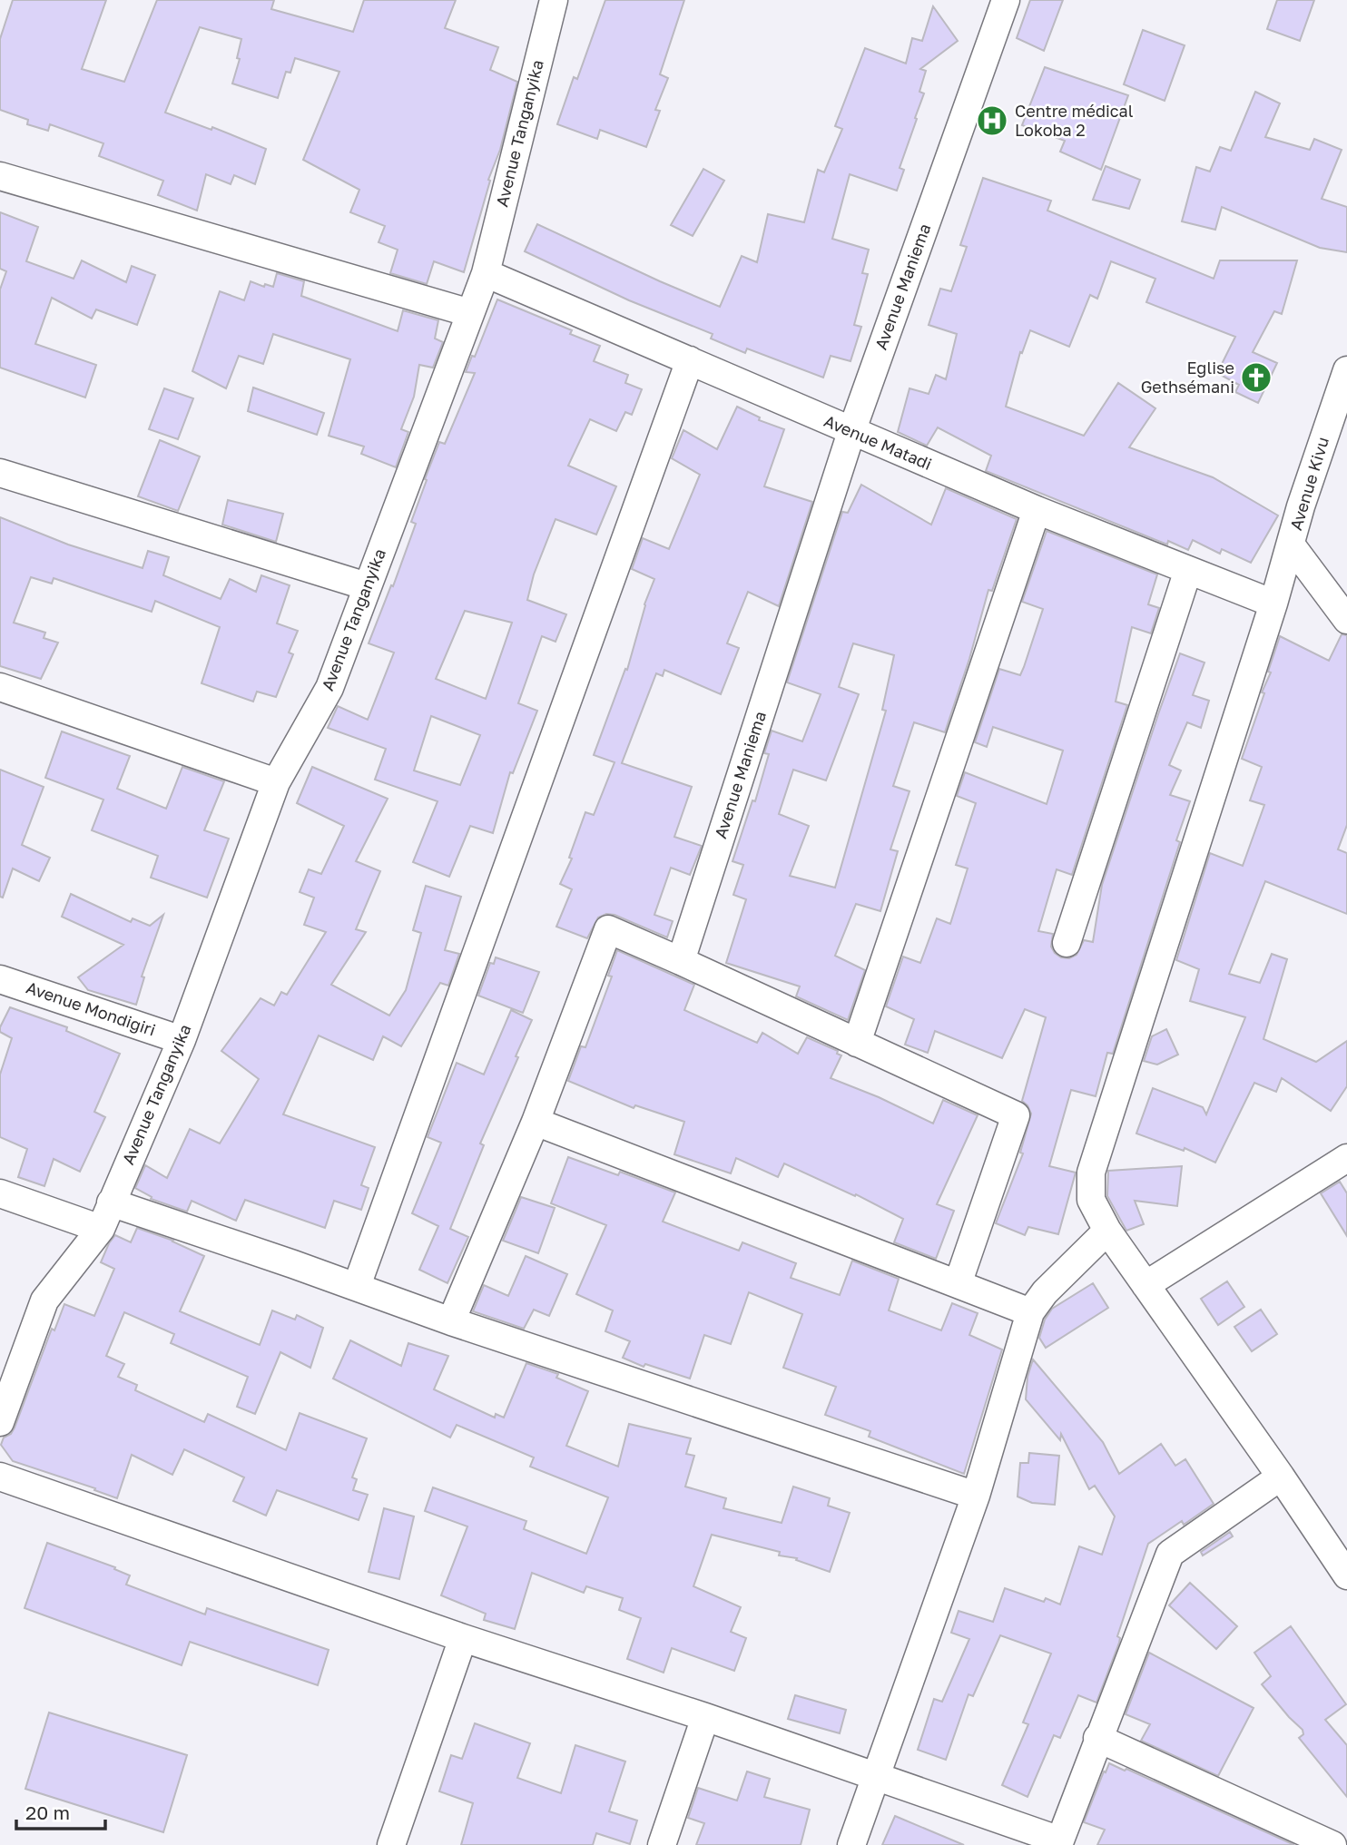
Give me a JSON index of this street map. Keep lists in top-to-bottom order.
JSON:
{
  "streets": {
    "street": [
      "Avenue Tanganyika",
      "Avenue Maniema",
      "Avenue Matadi",
      "Avenue Kivu",
      "Avenue Mondigiri"
    ]
  },
  "crossings": [
    ["Avenue Tanganyika", "Avenue Matadi"],
    ["Avenue Tanganyika", "Avenue Mondigiri"],
    ["Avenue Maniema", "Avenue Matadi"]
  ],
  "places": {
    "hospital": ["Centre médical Lokoba 2"],
    "church": ["Eglise Gethsémani"]
  },
  "scale_bar": "20 m"
}
